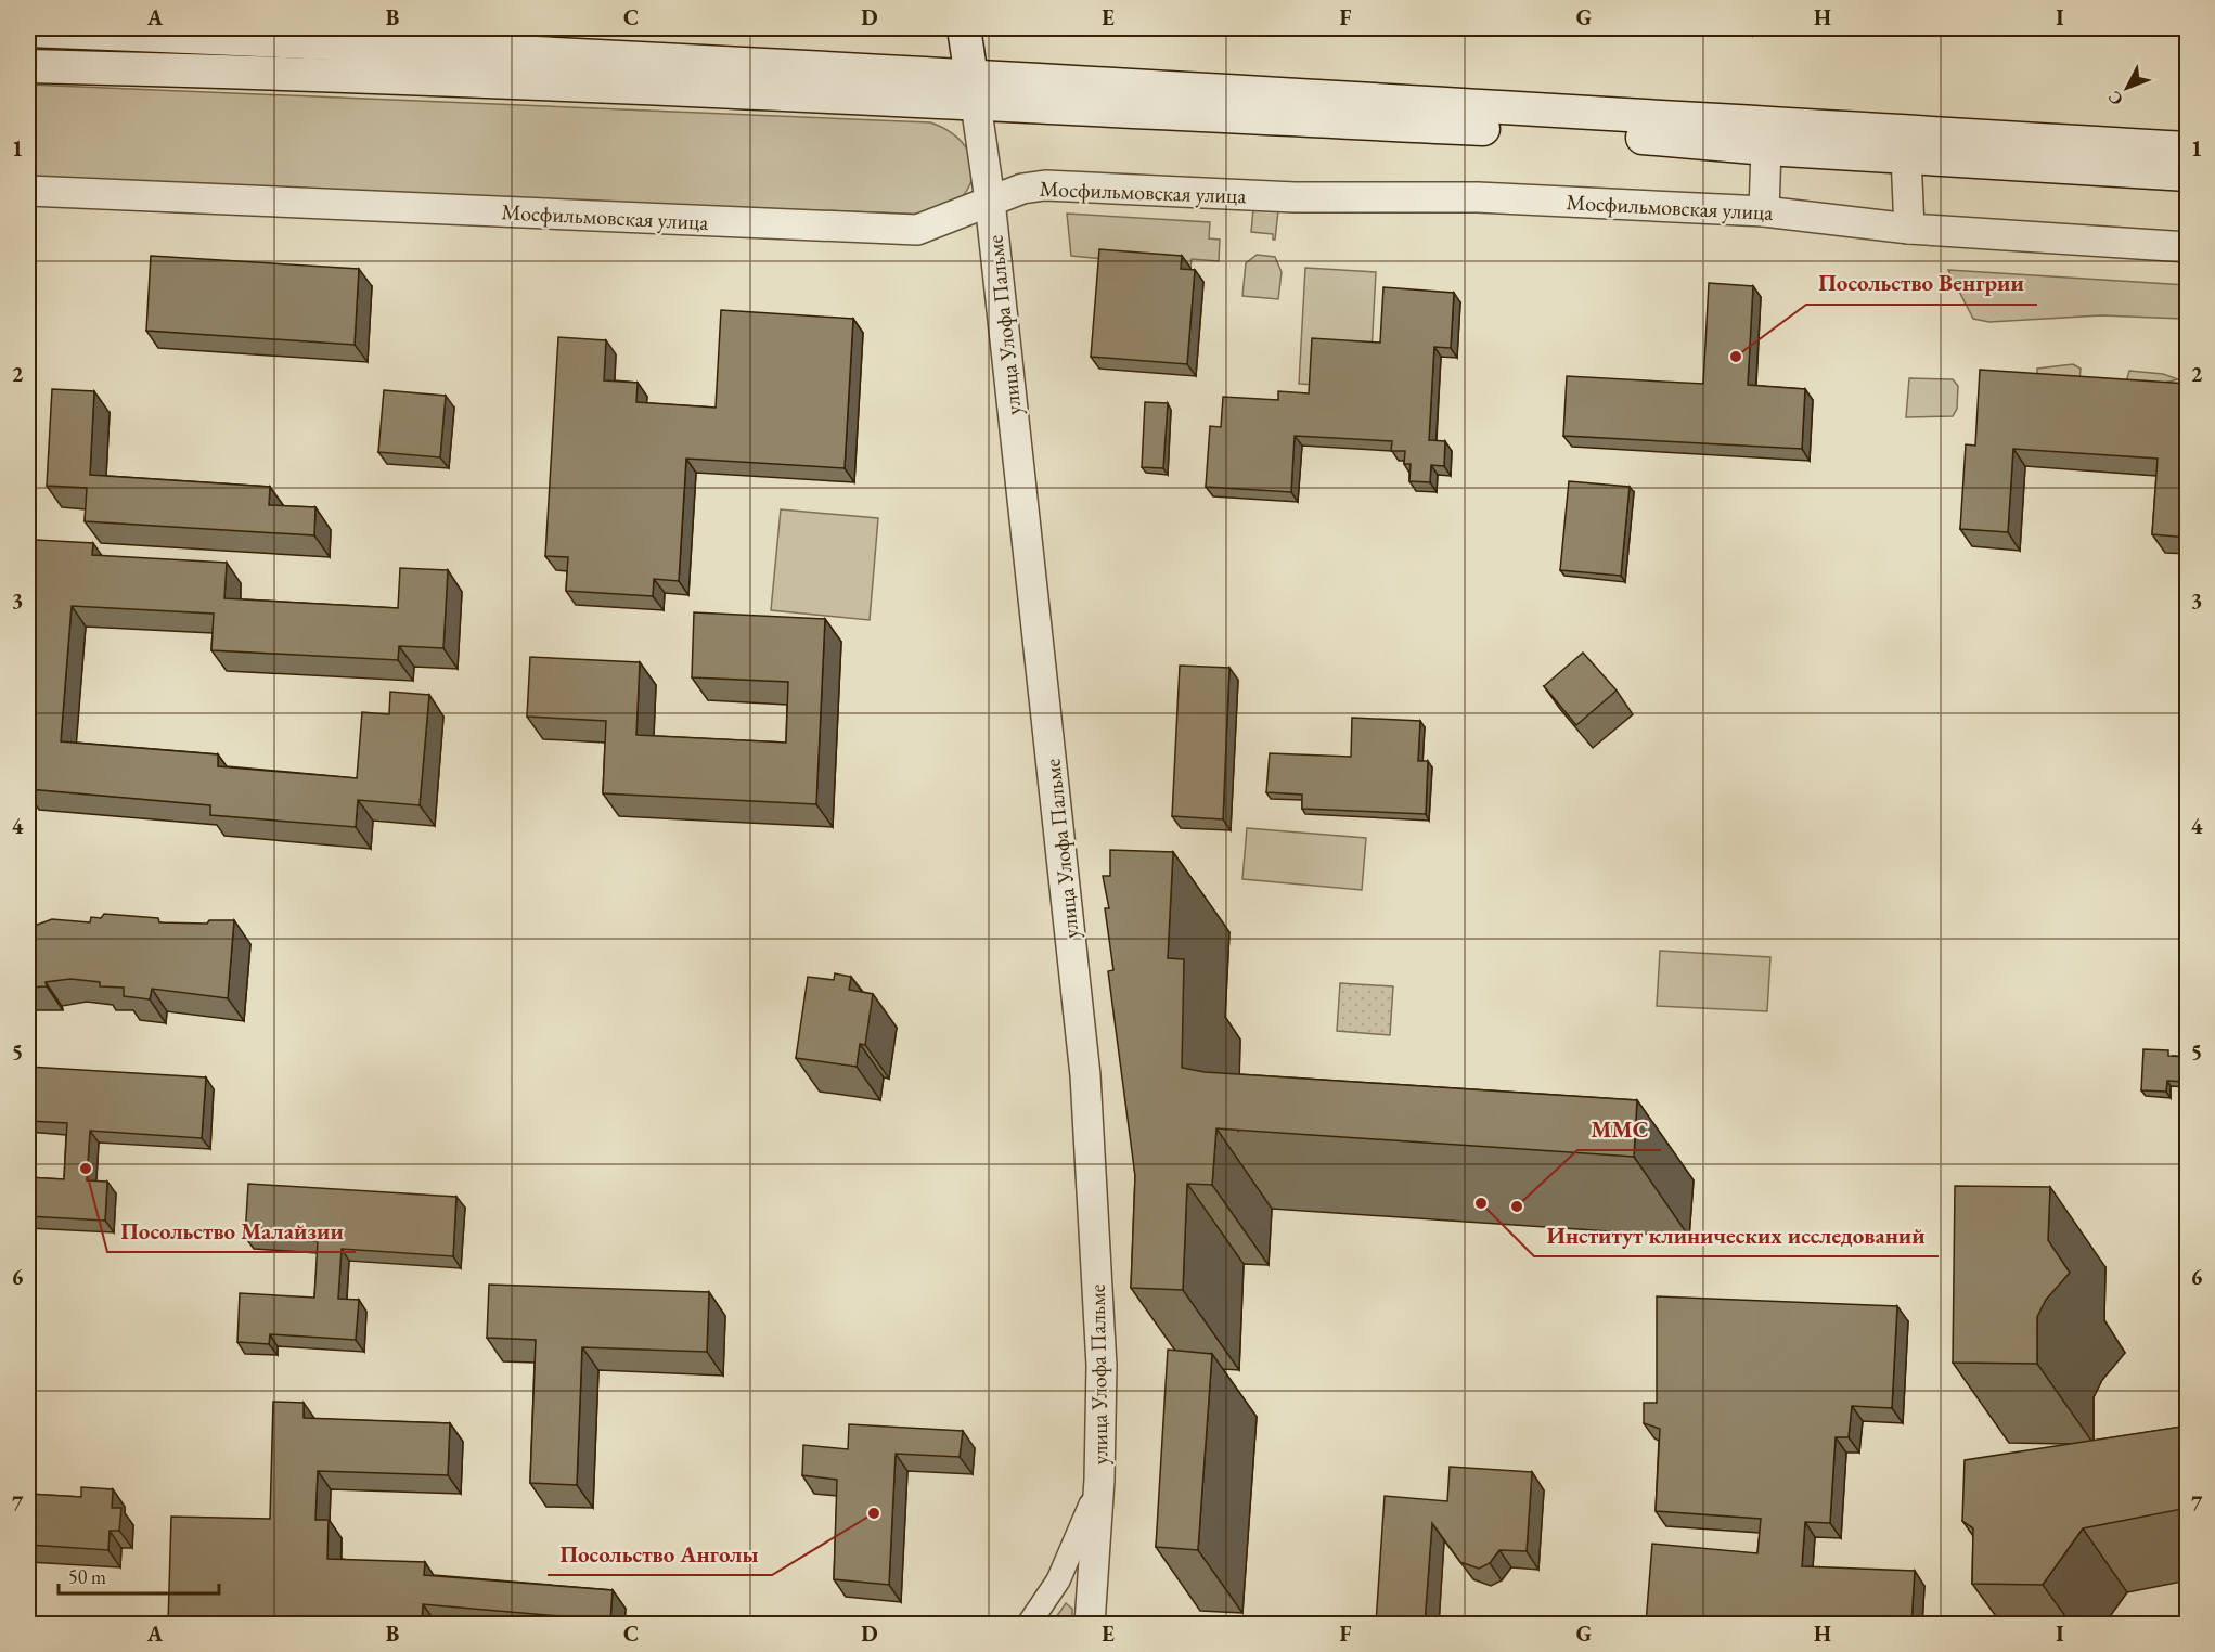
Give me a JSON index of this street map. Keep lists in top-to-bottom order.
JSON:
{
  "streets": {
    "street": ["Мосфильмовская улица", "улица Улофа Пальме"]
  },
  "crossings": [
    ["Мосфильмовская улица", "улица Улофа Пальме"]
  ],
  "places": [
    "Посольство Венгрии",
    "Посольство Малайзии",
    "Институт клинических исследований",
    "ММС",
    "Посольство Анголы"
  ],
  "scale_bar": "50 m",
  "north": "bottom left",
  "grid": {
    "columns": [
      "A",
      "B",
      "C",
      "D",
      "E",
      "F",
      "G",
      "H",
      "I"
    ],
    "rows": [
      "1",
      "2",
      "3",
      "4",
      "5",
      "6",
      "7"
    ]
  }
}
